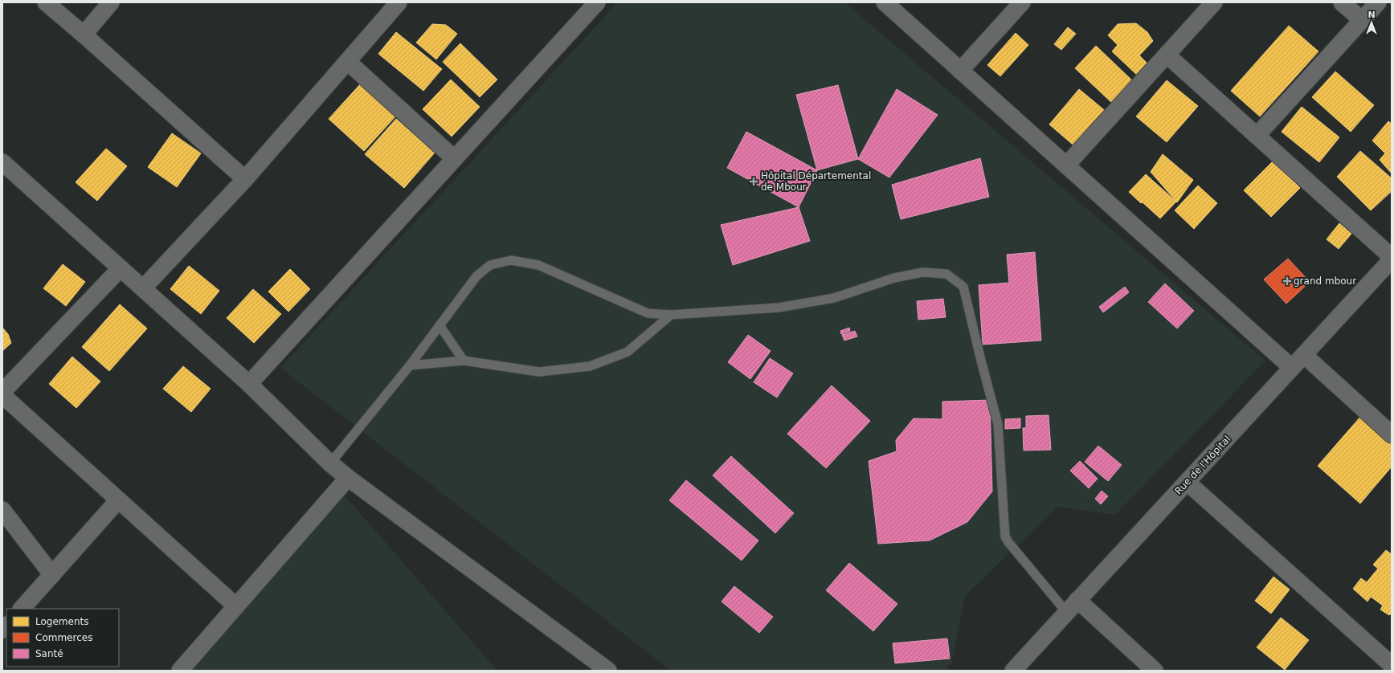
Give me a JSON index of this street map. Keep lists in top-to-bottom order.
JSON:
{
  "streets": {
    "street": ["Rue de l'Hôpital"]
  },
  "places": {
    "health": ["Hôpital Départemental de Mbour", "grand mbour"]
  },
  "legend": ["Logements", "Commerces", "Santé"],
  "north": "top"
}
